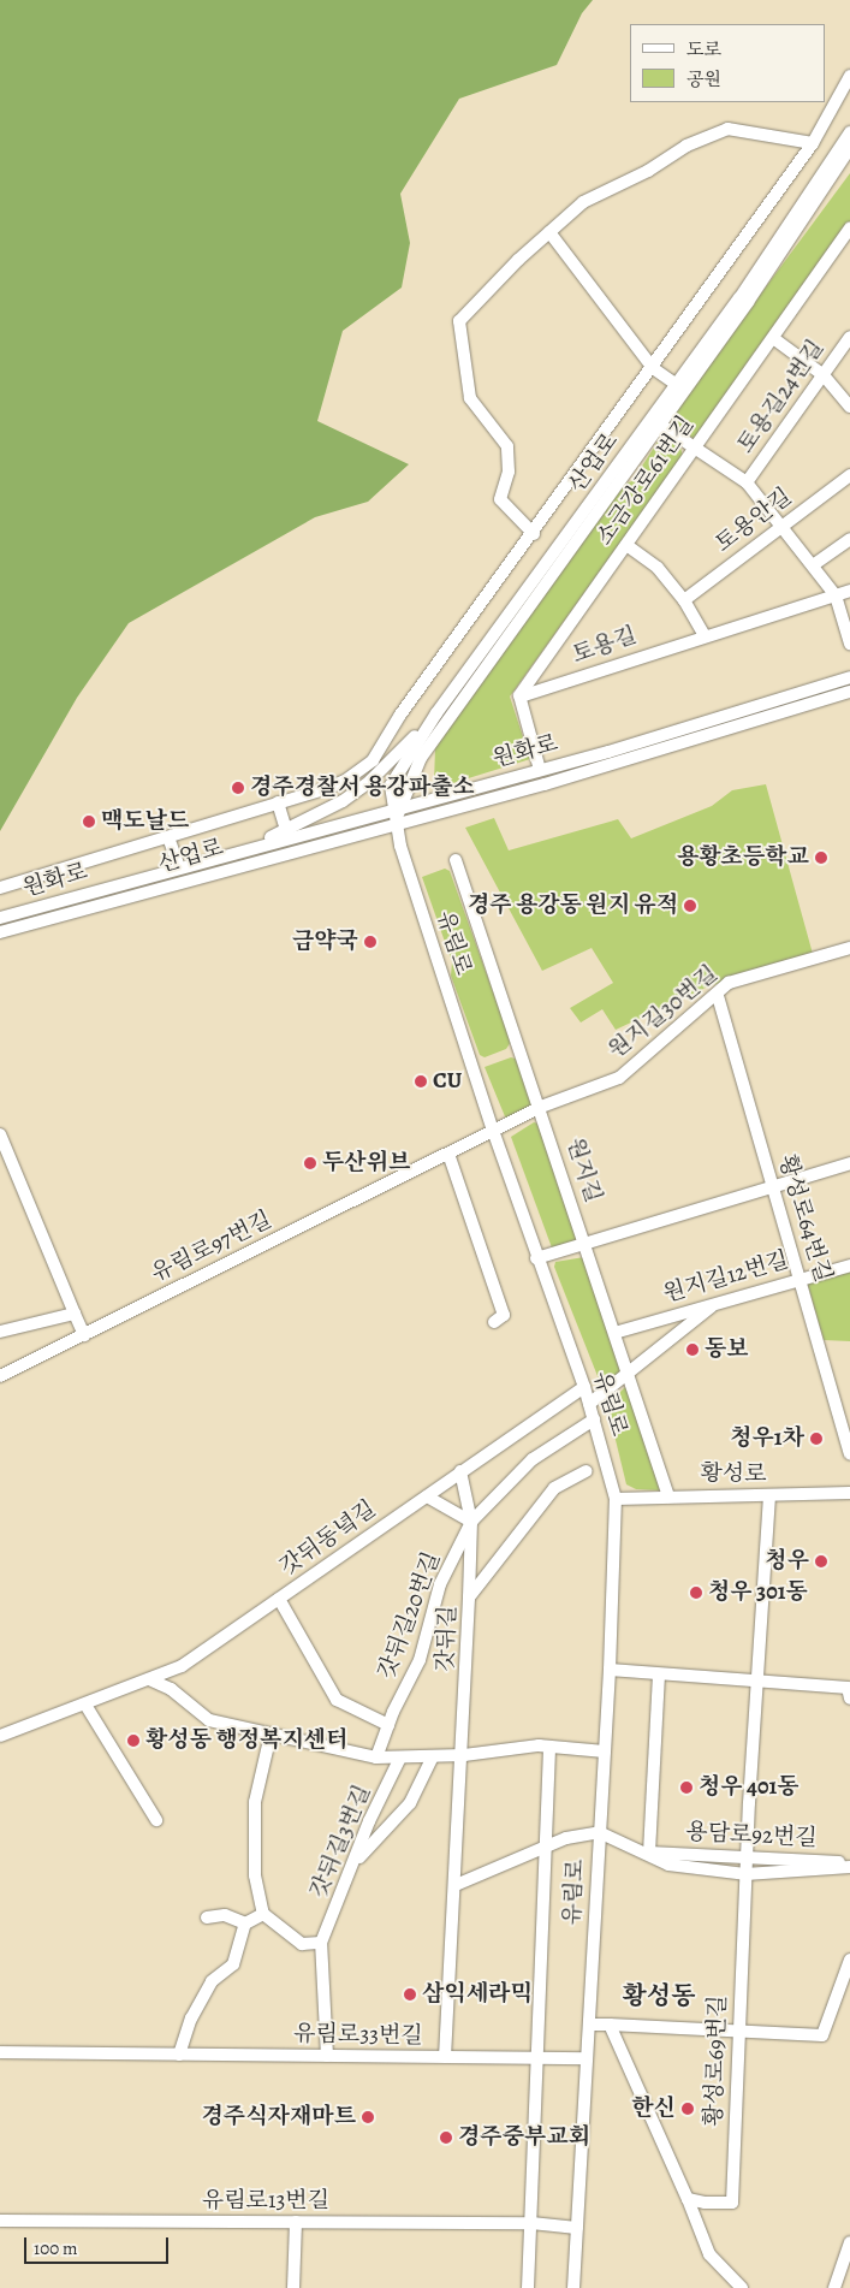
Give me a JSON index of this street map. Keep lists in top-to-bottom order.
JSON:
{
  "streets": {
    "street": [
      "토용길24번길",
      "산업로",
      "소금강로61번길",
      "토용안길",
      "토용길",
      "원화로",
      "유림로",
      "원지길30번길",
      "원지길",
      "황성로64번길",
      "유림로97번길",
      "원지길12번길",
      "황성로",
      "갓뒤동녘길",
      "갓뒤길20번길",
      "갓뒤길",
      "용담로92번길",
      "갓뒤길3번길",
      "유림로33번길",
      "황성로69번길",
      "유림로13번길"
    ]
  },
  "crossings": [
    ["토용길24번길", "토용안길"],
    ["토용길24번길", "토용길"],
    ["산업로", "원화로"],
    ["산업로", "유림로"],
    ["소금강로61번길", "토용길"],
    ["원화로", "유림로"],
    ["유림로", "원지길30번길"],
    ["유림로", "유림로97번길"],
    ["유림로", "황성로"],
    ["유림로", "갓뒤동녘길"],
    ["유림로", "갓뒤길20번길"],
    ["유림로", "용담로92번길"],
    ["유림로", "유림로33번길"],
    ["유림로", "유림로13번길"],
    ["원지길30번길", "원지길"],
    ["원지길30번길", "황성로64번길"],
    ["원지길30번길", "유림로97번길"],
    ["원지길", "원지길12번길"],
    ["원지길", "황성로"],
    ["황성로64번길", "원지길12번길"],
    ["황성로", "황성로69번길"],
    ["갓뒤길20번길", "갓뒤길"],
    ["갓뒤길", "유림로33번길"],
    ["용담로92번길", "황성로69번길"],
    ["갓뒤길3번길", "유림로33번길"]
  ],
  "districts": ["황성동"],
  "places": [
    "경주경찰서 용강파출소",
    "맥도날드",
    "용황초등학교",
    "경주 용강동 원지 유적",
    "금약국",
    "CU",
    "두산위브",
    "동보",
    "청우1차",
    "청우",
    "청우 301동",
    "황성동 행정복지센터",
    "청우 401동",
    "삼익세라믹",
    "한신",
    "경주식자재마트",
    "경주중부교회"
  ],
  "legend": ["도로", "공원"],
  "scale_bar": "100 m"
}
